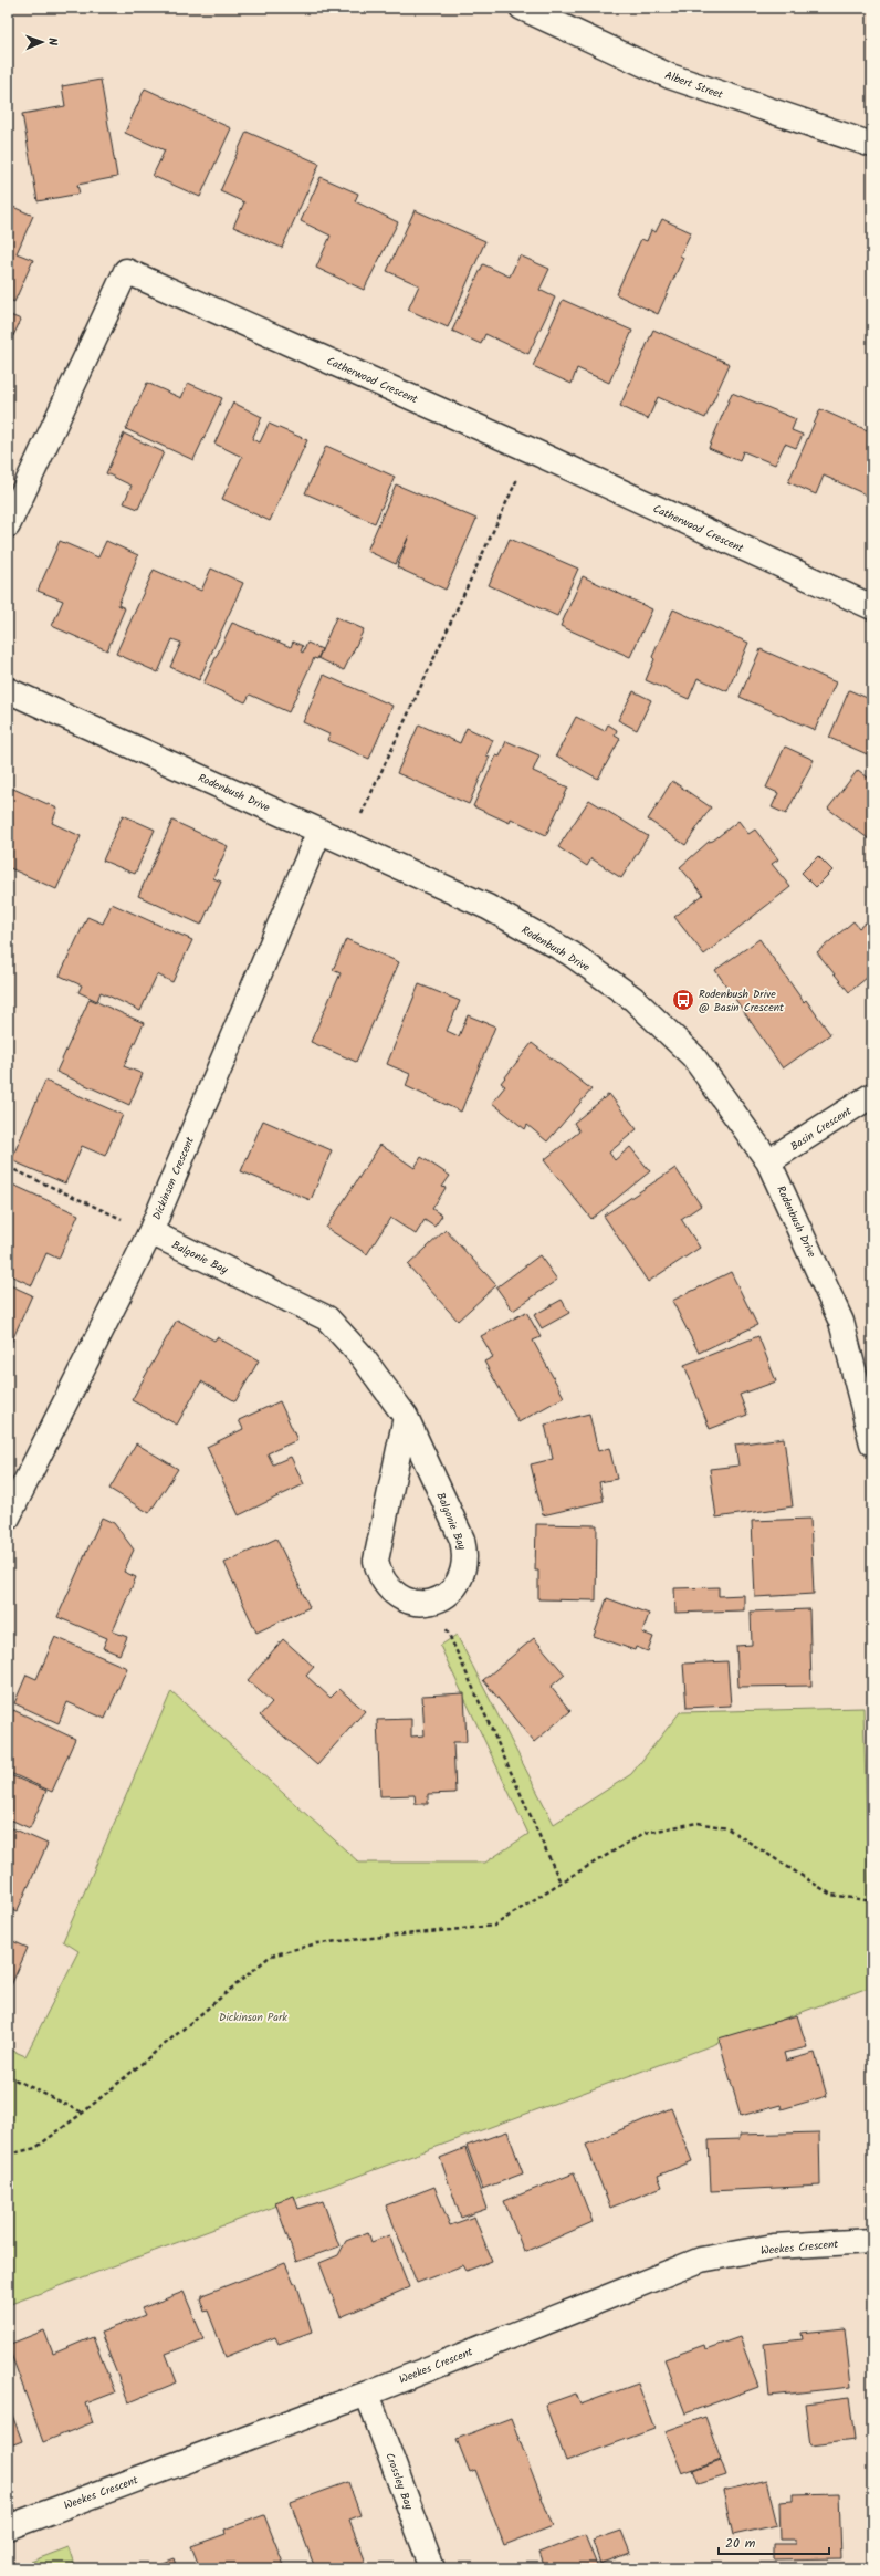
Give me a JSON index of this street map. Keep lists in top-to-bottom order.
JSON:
{
  "streets": {
    "street": [
      "Albert Street",
      "Catherwood Crescent",
      "Rodenbush Drive",
      "Basin Crescent",
      "Dickinson Crescent",
      "Balgonie Bay",
      "Weekes Crescent",
      "Crossley Bay"
    ]
  },
  "crossings": [
    ["Rodenbush Drive", "Basin Crescent"],
    ["Rodenbush Drive", "Dickinson Crescent"],
    ["Dickinson Crescent", "Balgonie Bay"],
    ["Weekes Crescent", "Crossley Bay"]
  ],
  "parks": ["Dickinson Park"],
  "places": {
    "bus stop": ["Rodenbush Drive @ Basin Crescent"]
  },
  "scale_bar": "20 m",
  "north": "right"
}
